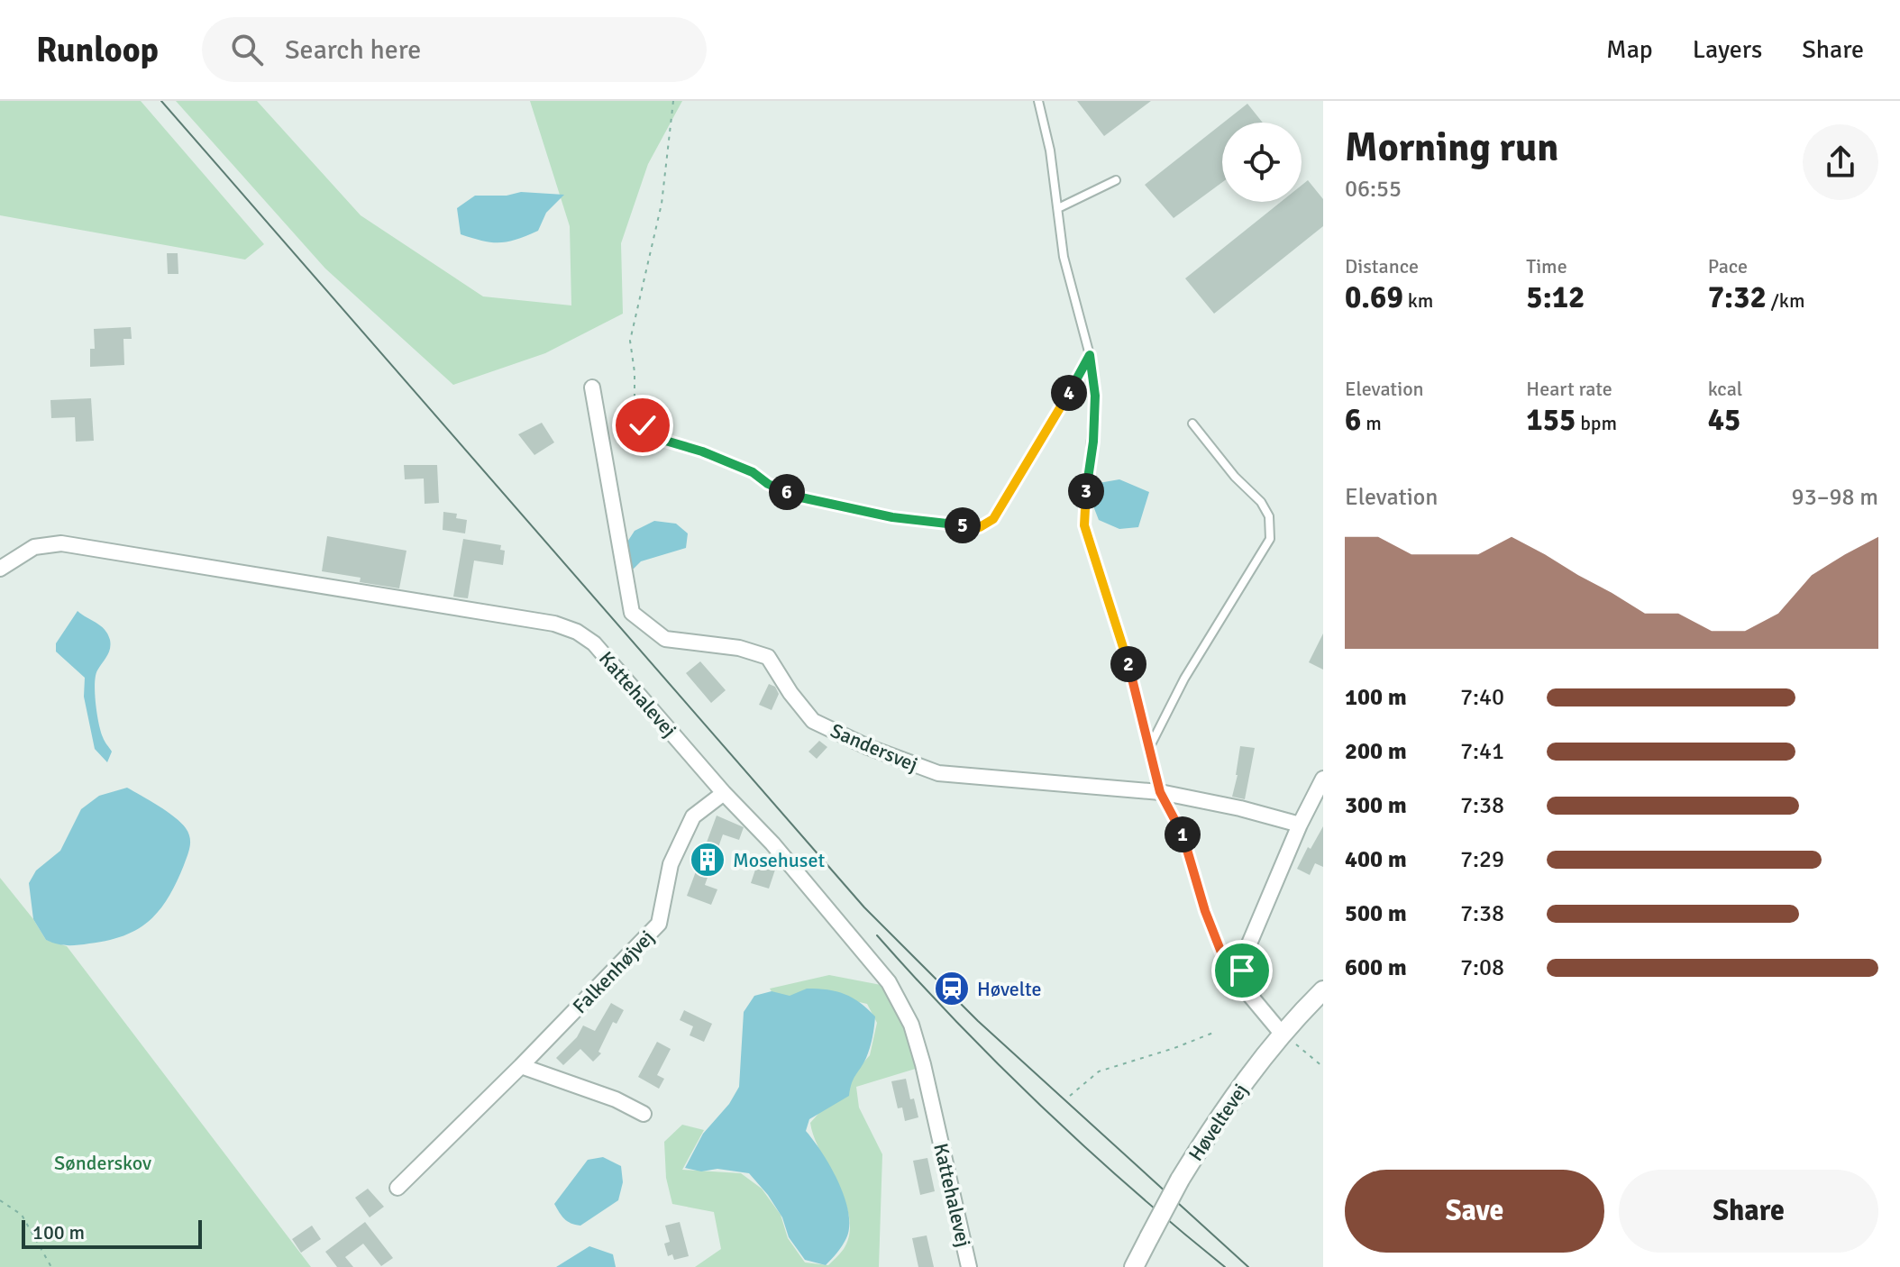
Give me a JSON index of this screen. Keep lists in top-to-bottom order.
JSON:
{
  "streets": {
    "street": [
      "Kattehalevej",
      "Sandersvej",
      "Falkenhøjvej",
      "Høveltevej"
    ]
  },
  "crossings": [
    ["Kattehalevej", "Falkenhøjvej"]
  ],
  "parks": ["Sønderskov"],
  "places": {
    "building": ["Mosehuset"],
    "station": ["Høvelte"]
  },
  "scale_bar": "100 m",
  "page": {
    "header": "Runloop",
    "search": "Search here",
    "nav": ["Map", "Layers", "Share"],
    "heading": ["Morning run", "06:55"],
    "stats": [
      ["Distance", "0.69 km"],
      ["Time", "5:12"],
      ["Pace", "7:32 /km"],
      ["Elevation", "6 m"],
      ["Heart rate", "155 bpm"],
      ["kcal", "45"]
    ],
    "pins": [
      "4",
      "3",
      "6",
      "5",
      "2",
      "1"
    ],
    "chart": ["Elevation", "93–98 m"],
    "list": [
      {
        "name": "100 m",
        "note": "7:40"
      },
      {
        "name": "200 m",
        "note": "7:41"
      },
      {
        "name": "300 m",
        "note": "7:38"
      },
      {
        "name": "400 m",
        "note": "7:29"
      },
      {
        "name": "500 m",
        "note": "7:38"
      },
      {
        "name": "600 m",
        "note": "7:08"
      }
    ],
    "buttons": ["Save", "Share"],
    "scale": "100 m"
  }
}
